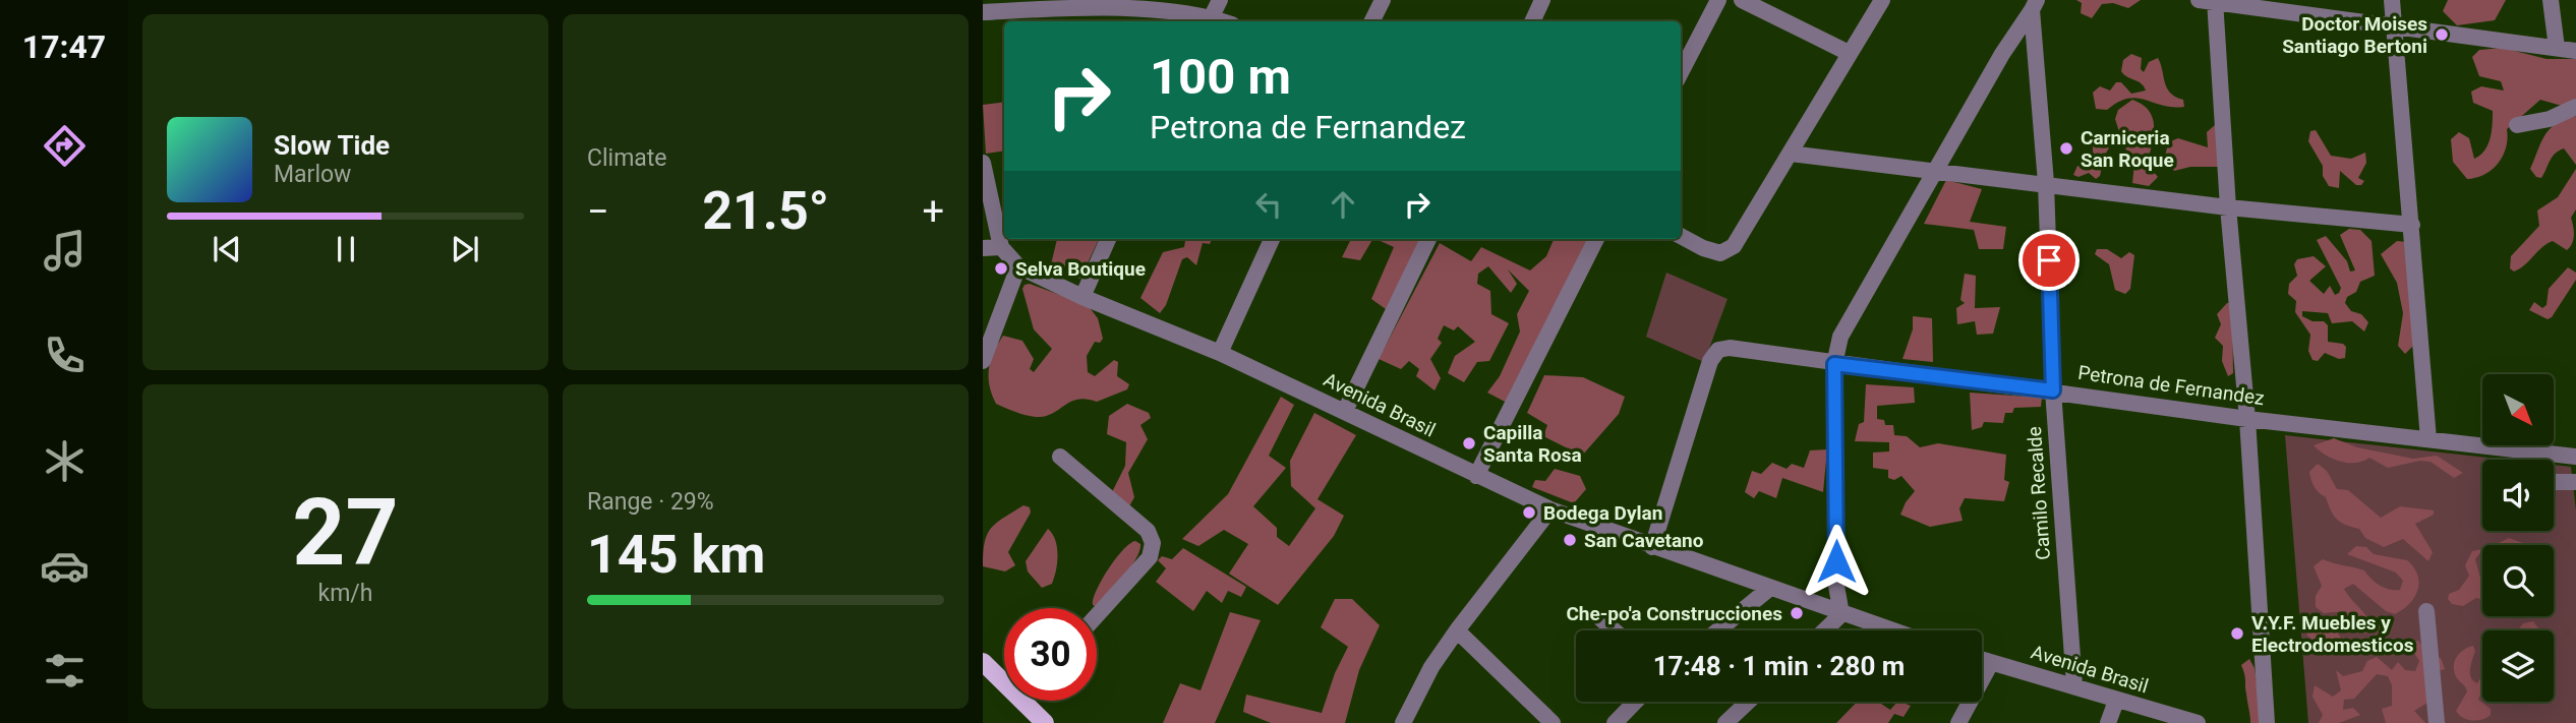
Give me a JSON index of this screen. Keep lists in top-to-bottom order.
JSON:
{
  "streets": {
    "street": ["Petrona de Fernandez", "Avenida Brasil", "Camilo Recalde"]
  },
  "crossings": [
    ["Petrona de Fernandez", "Avenida Brasil"],
    ["Petrona de Fernandez", "Camilo Recalde"],
    ["Avenida Brasil", "Camilo Recalde"]
  ],
  "places": [
    "Doctor Moises Santiago Bertoni",
    "Carniceria San Roque",
    "Selva Boutique",
    "Capilla Santa Rosa",
    "Bodega Dylan",
    "San Cavetano",
    "Che-po'a Construcciones",
    "V.Y.F. Muebles y Electrodomesticos"
  ],
  "north": "bottom right",
  "page": {
    "tabs": "17:47",
    "tile": [
      "Climate",
      ["27", "km/h"],
      ["Range · 29%", "145 km"]
    ],
    "turn": ["100 m", "Petrona de Fernandez"],
    "song": ["Slow Tide", "Marlow"],
    "heat": ["−", "21.5°", "+"],
    "limit": "30",
    "trip": "17:48 · 1 min · 280 m"
  }
}
